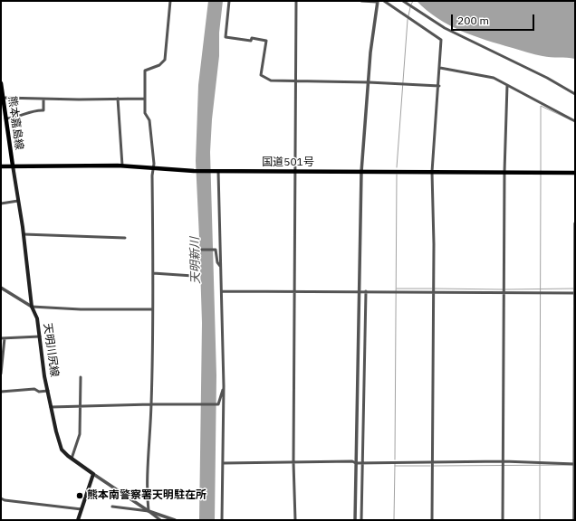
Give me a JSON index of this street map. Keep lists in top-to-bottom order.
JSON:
{
  "streets": {
    "main road": ["熊本嘉島線", "国道501号", "天明川尻線"]
  },
  "crossings": [
    ["熊本嘉島線", "国道501号"],
    ["熊本嘉島線", "天明川尻線"],
    ["国道501号", "天明川尻線"]
  ],
  "water": ["天明新川"],
  "places": ["熊本南警察署天明駐在所"],
  "scale_bar": "200 m"
}
